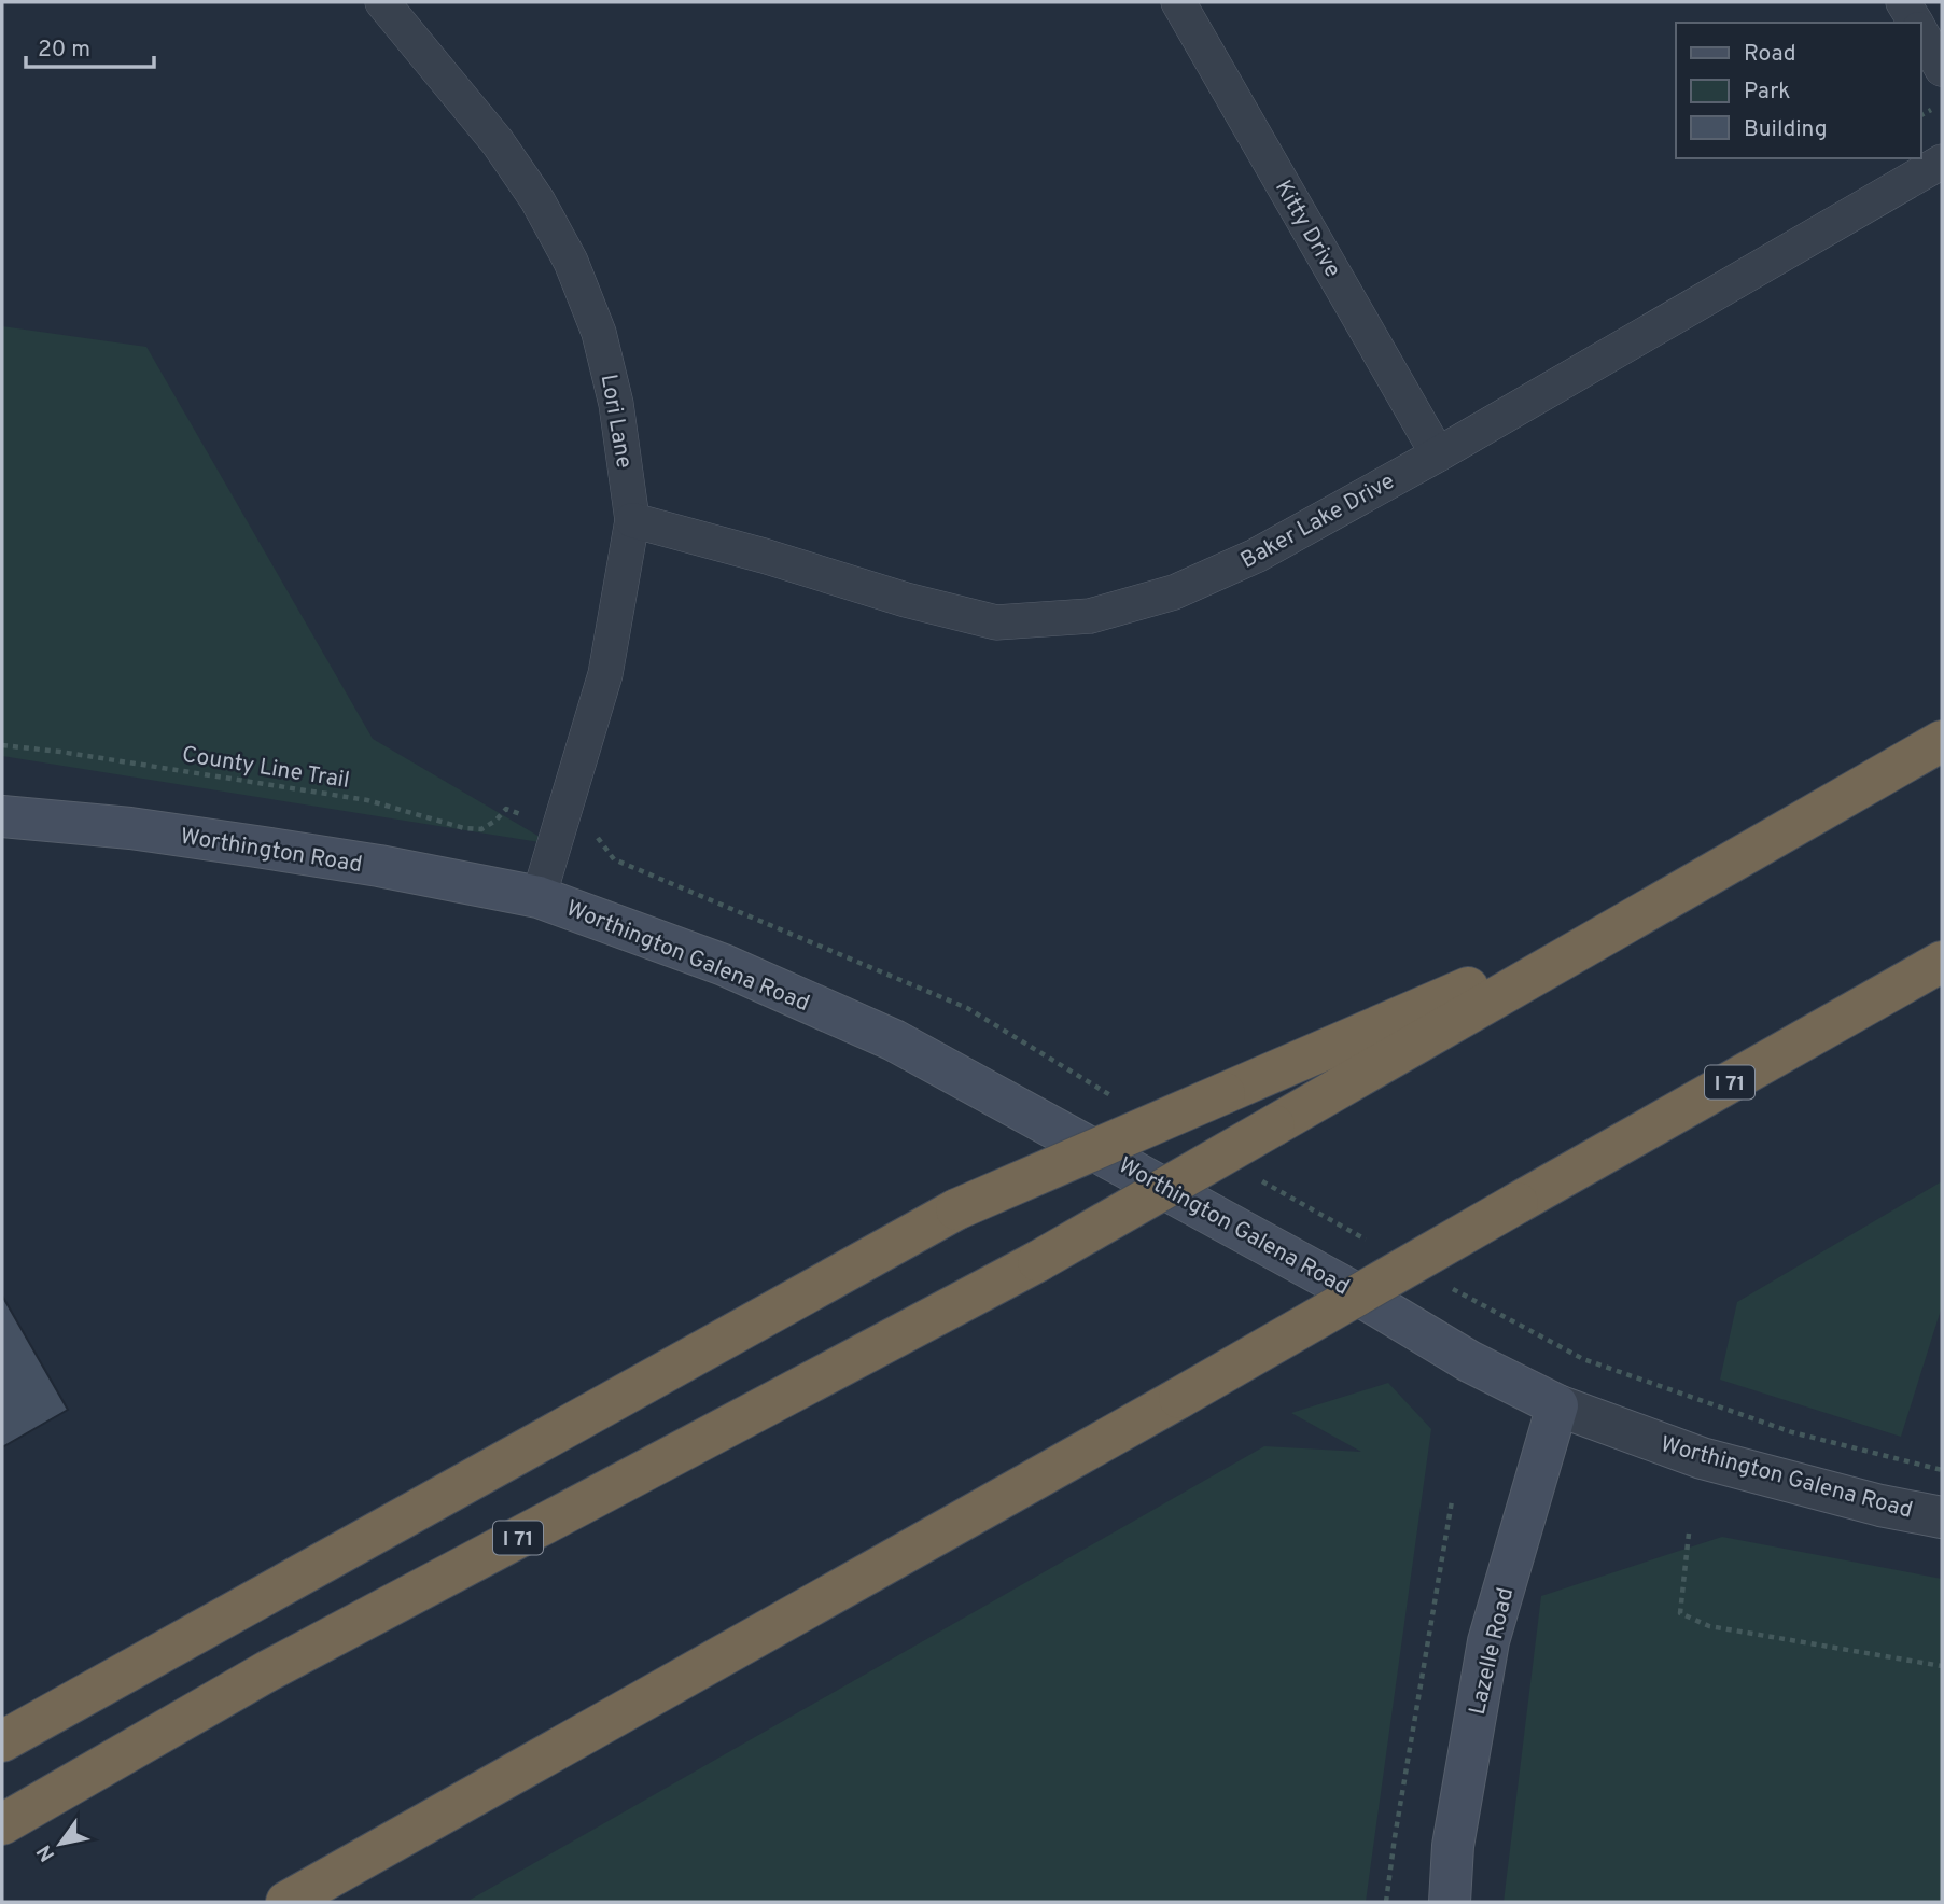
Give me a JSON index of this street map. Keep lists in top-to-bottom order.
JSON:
{
  "streets": {
    "highway": ["I 71"],
    "main road": ["Worthington Road", "Worthington Galena Road", "Lazelle Road"],
    "street": ["Kitty Drive", "Lori Lane", "Baker Lake Drive"],
    "path": ["County Line Trail"]
  },
  "crossings": [
    ["Kitty Drive", "Baker Lake Drive"],
    ["Lori Lane", "Baker Lake Drive"],
    ["Lori Lane", "Worthington Road"],
    ["Lori Lane", "Worthington Galena Road"],
    ["Worthington Road", "Worthington Galena Road"],
    ["Worthington Galena Road", "Lazelle Road"]
  ],
  "legend": ["Road", "Park", "Building"],
  "scale_bar": "20 m",
  "north": "bottom left"
}
